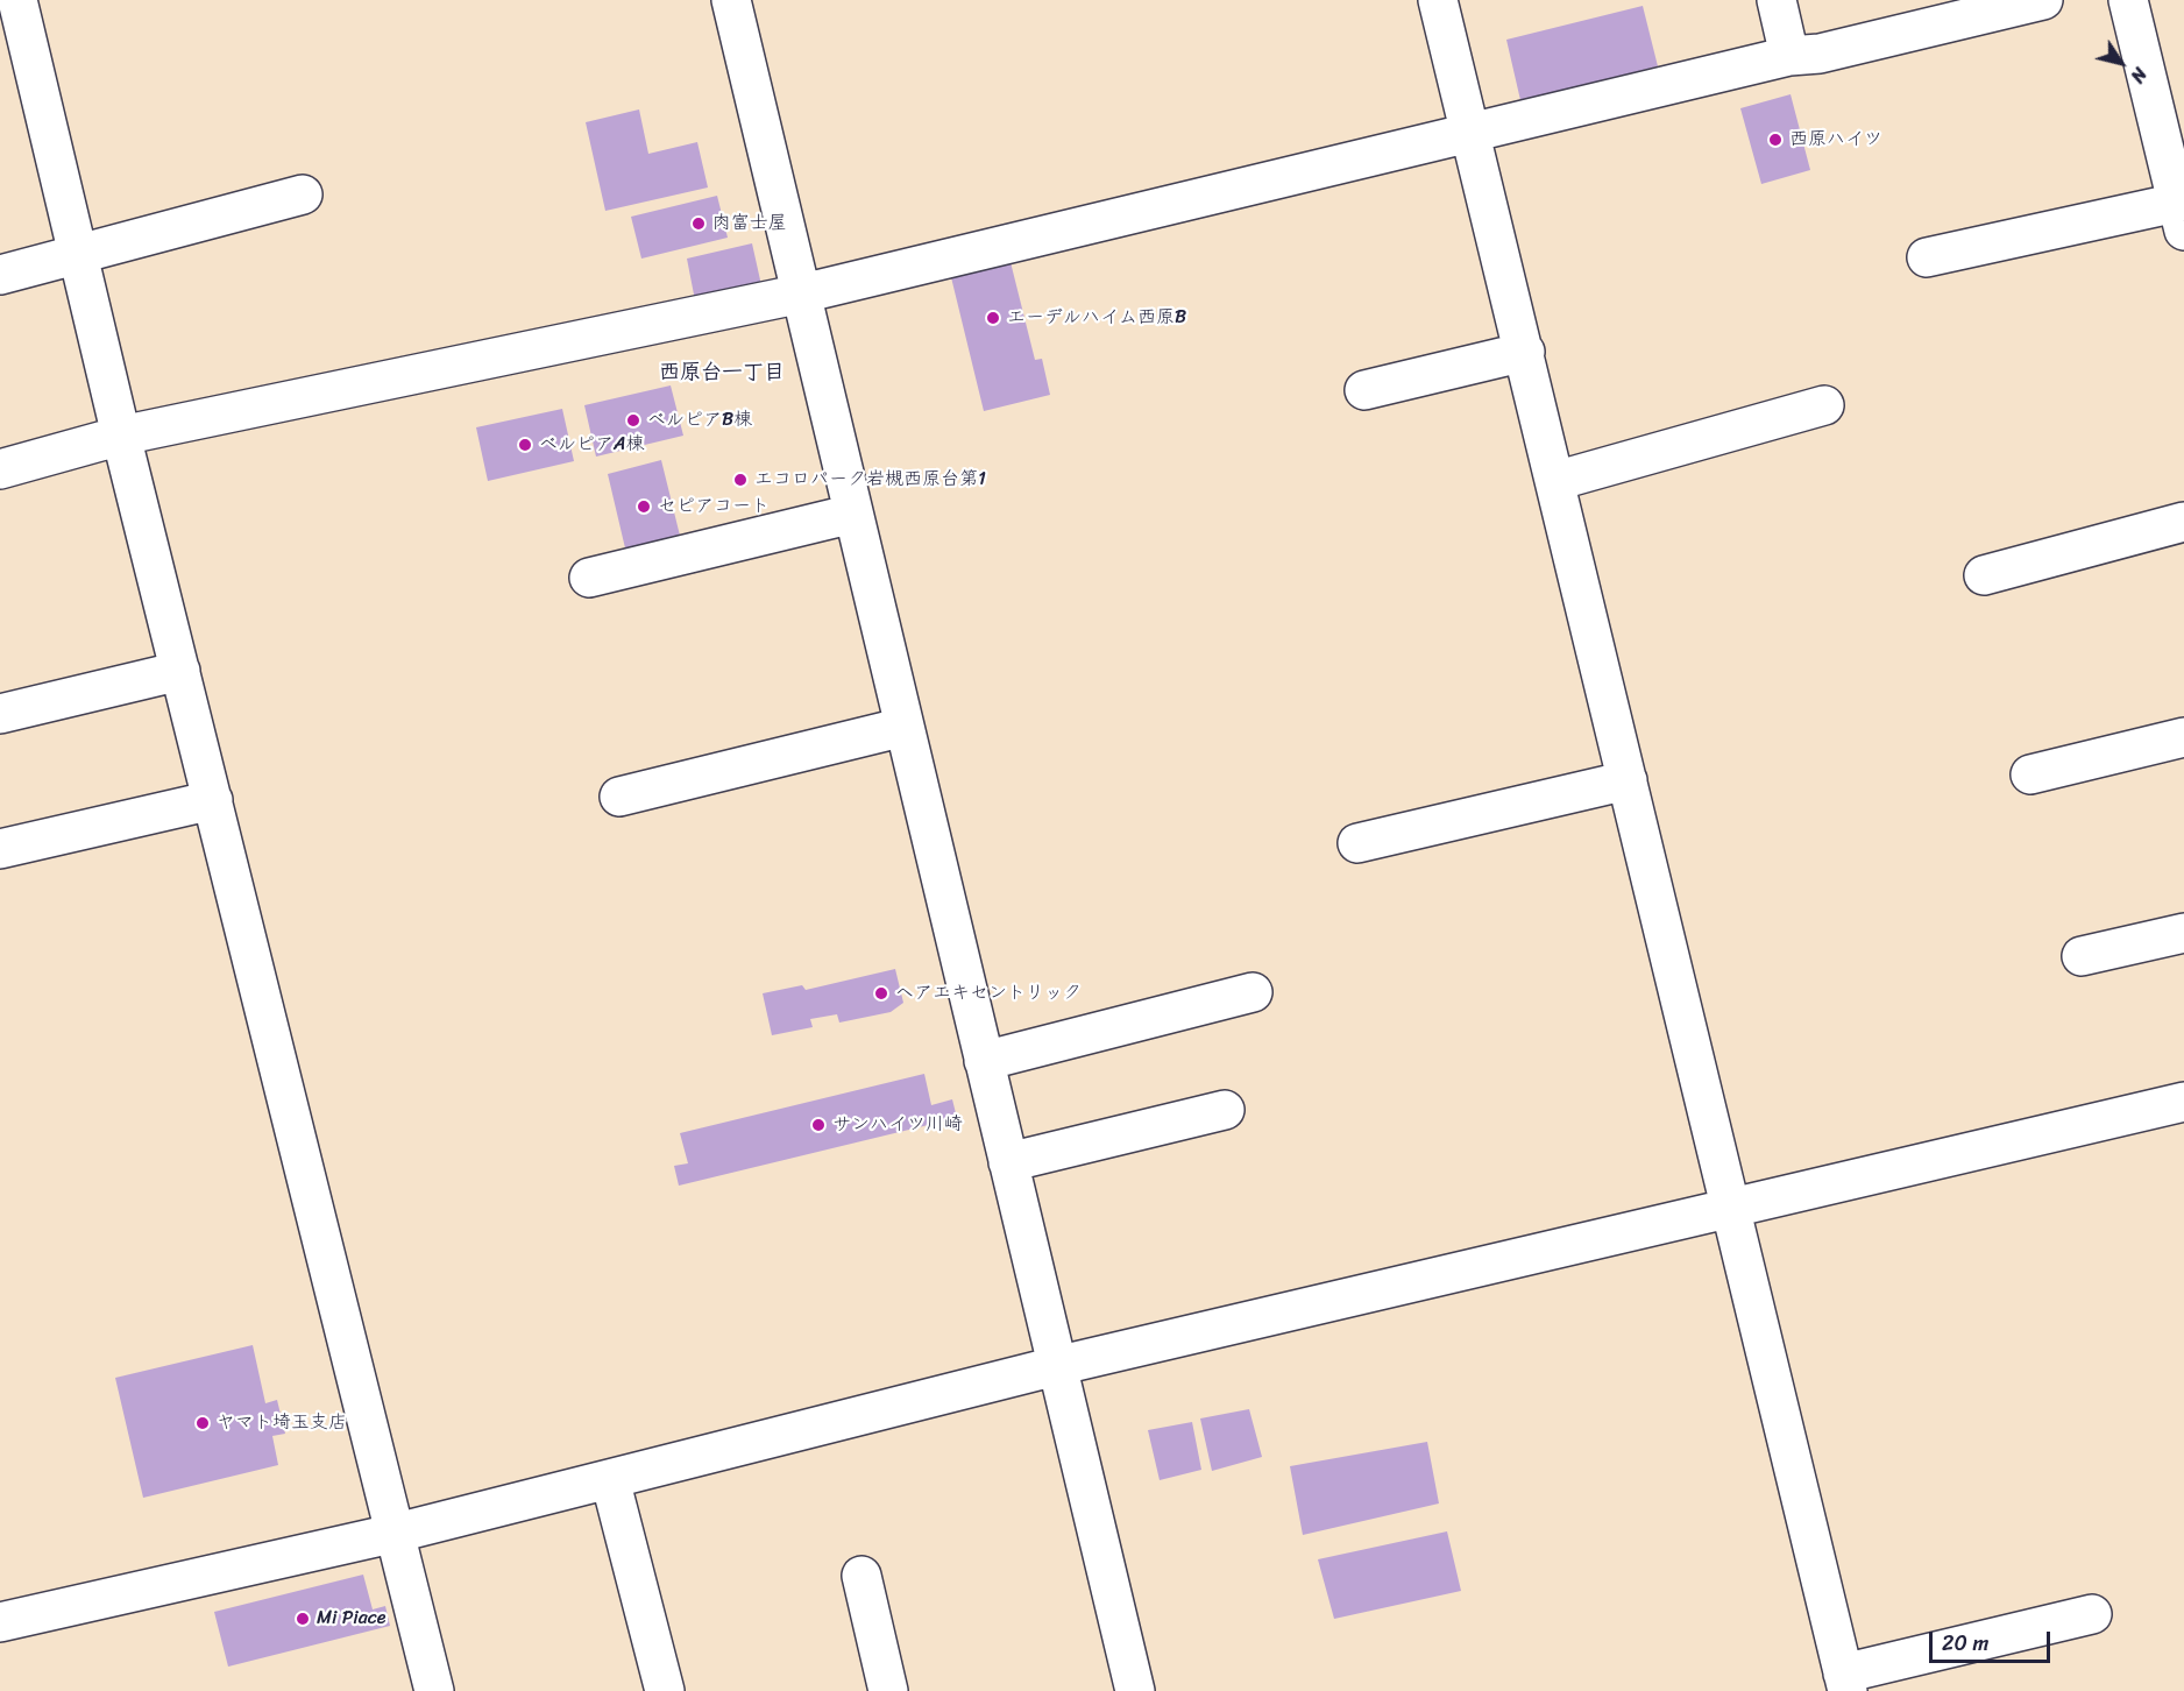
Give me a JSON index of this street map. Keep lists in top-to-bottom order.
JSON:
{
  "districts": ["西原台一丁目"],
  "places": [
    "西原ハイツ",
    "肉富士屋",
    "エーデルハイム西原B",
    "ベルピアB棟",
    "ベルピアA棟",
    "エコロパーク岩槻西原台第1",
    "セピアコート",
    "ヘアエキセントリック",
    "サンハイツ川崎",
    "ヤマト埼玉支店",
    "Mi Piace"
  ],
  "scale_bar": "20 m",
  "north": "bottom right"
}
